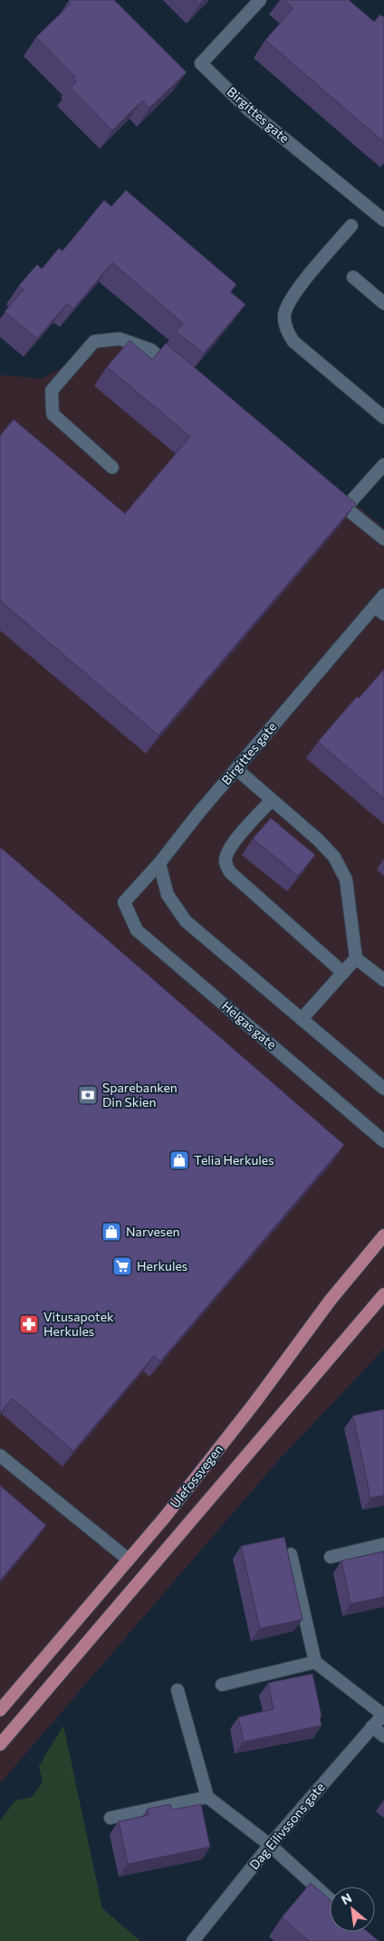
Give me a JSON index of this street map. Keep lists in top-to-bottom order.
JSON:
{
  "streets": {
    "main road": ["Ulefossvegen"],
    "street": ["Birgittes gate", "Helgas gate", "Dag Eilivssons gate"]
  },
  "crossings": [
    ["Birgittes gate", "Helgas gate"]
  ],
  "places": {
    "bank": ["Sparebanken Din Skien"],
    "shop": ["Telia Herkules", "Narvesen"],
    "supermarket": ["Herkules"],
    "pharmacy": ["Vitusapotek Herkules"]
  },
  "north": "top left"
}
